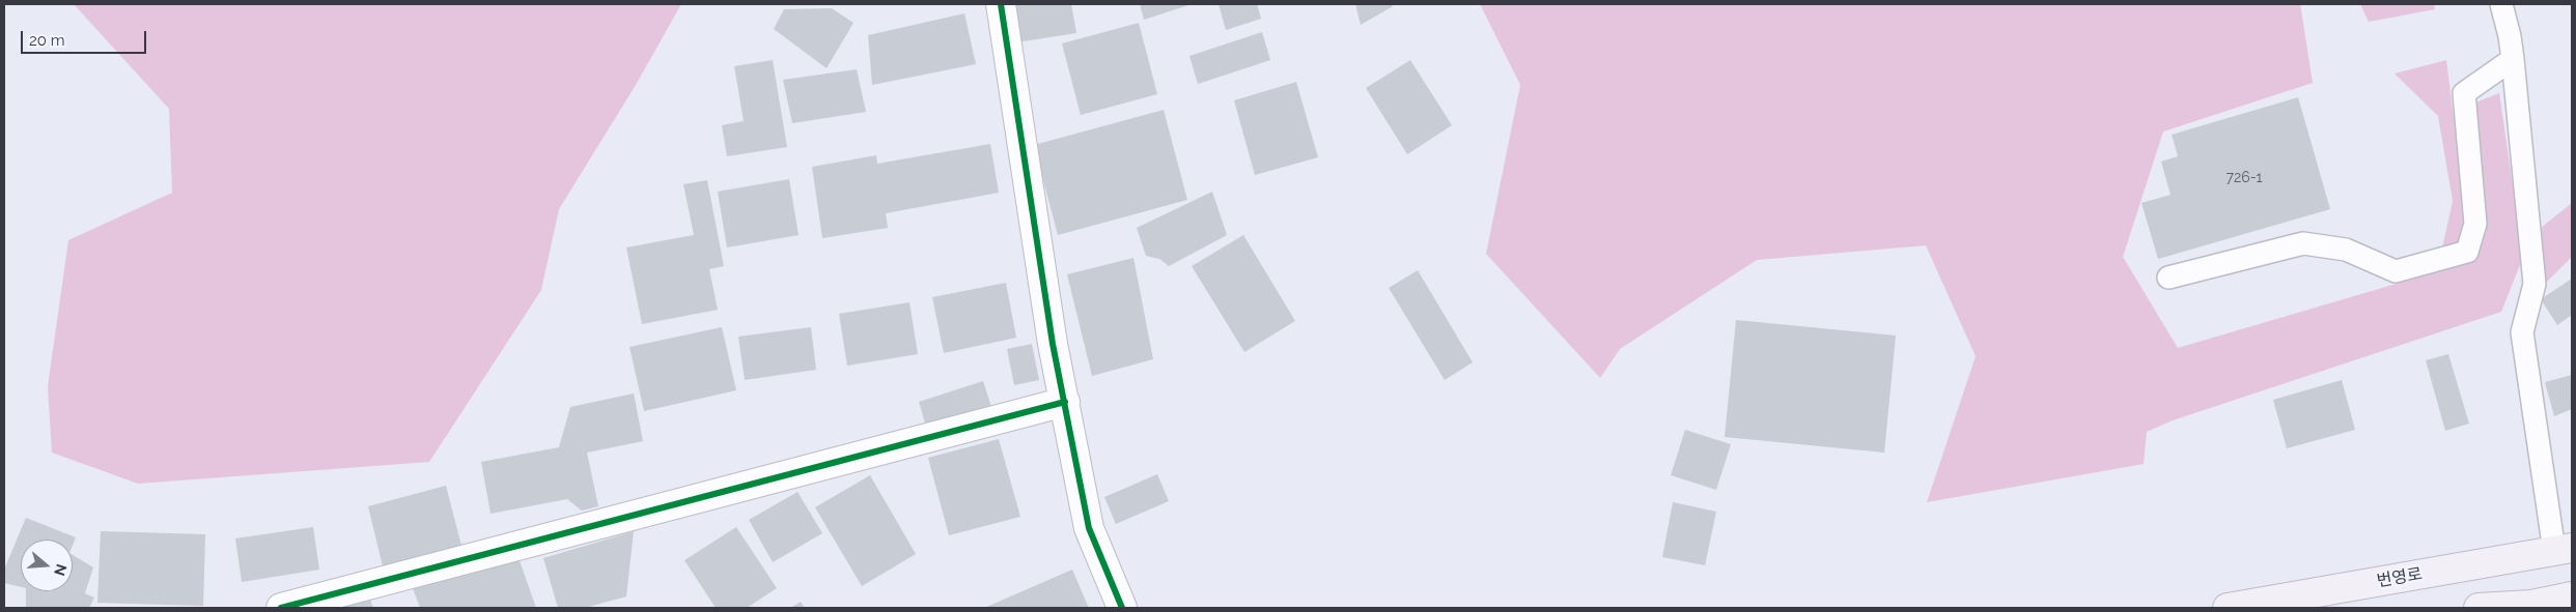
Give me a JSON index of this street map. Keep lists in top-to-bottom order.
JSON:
{
  "streets": {
    "main road": ["번영로"]
  },
  "house_numbers": ["726-1"],
  "scale_bar": "20 m",
  "north": "right"
}
